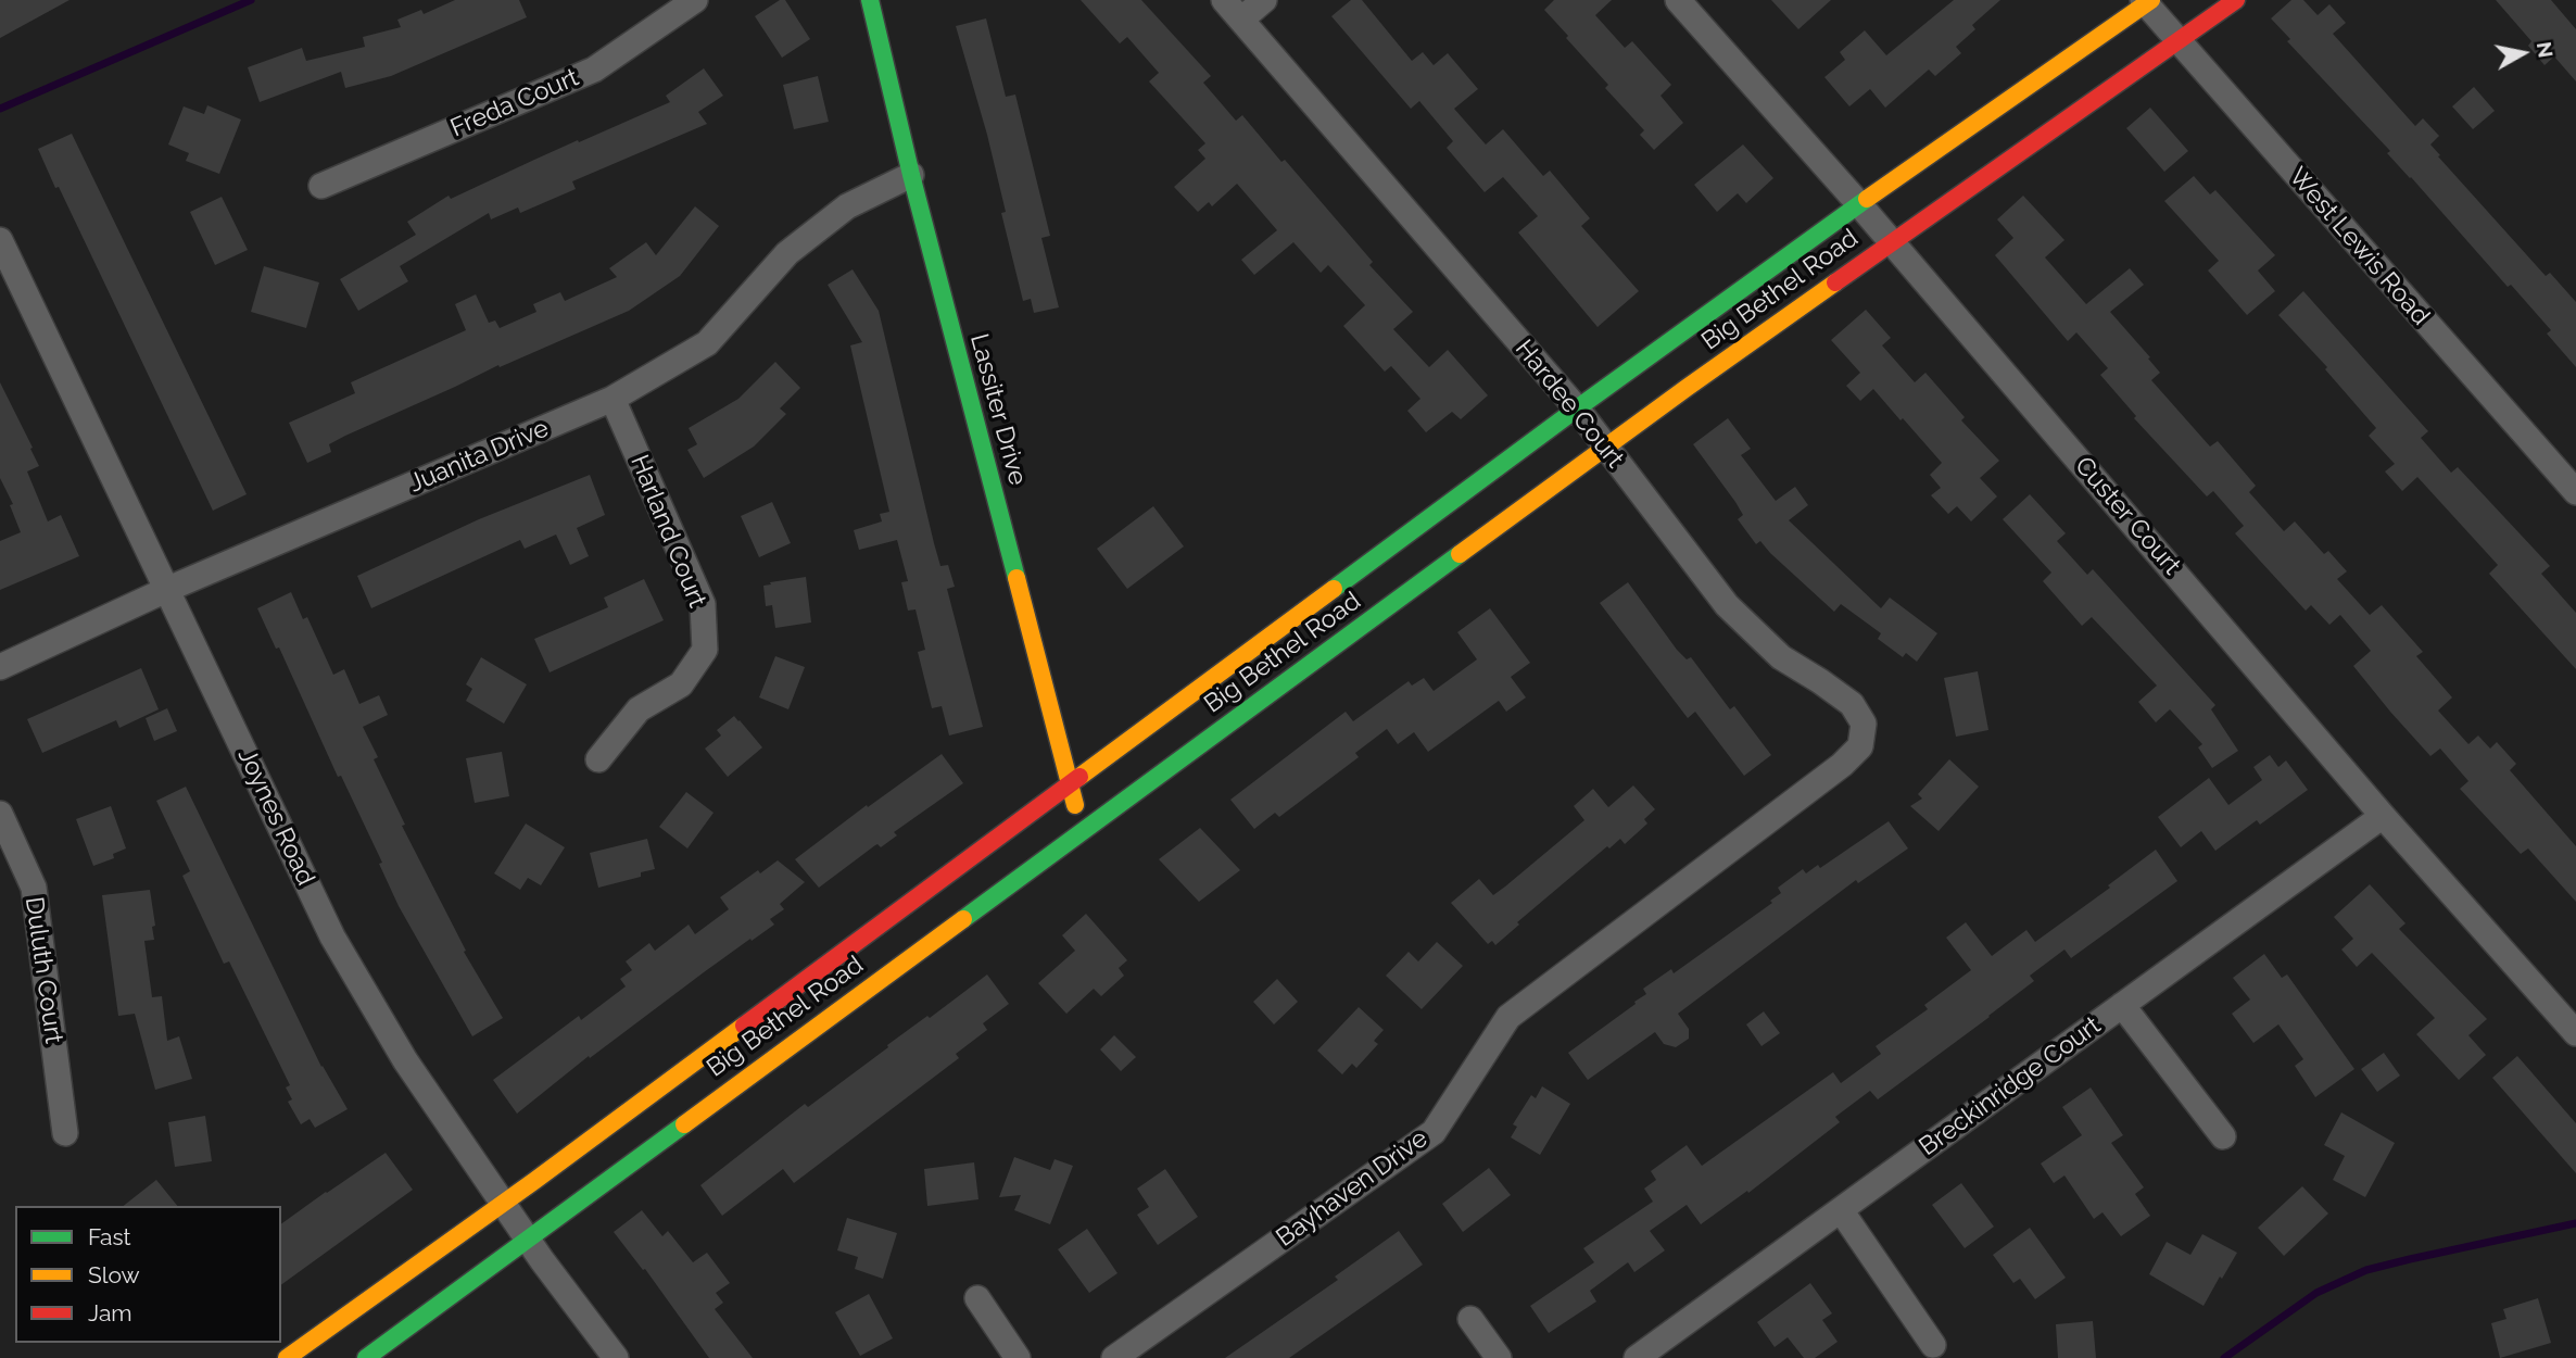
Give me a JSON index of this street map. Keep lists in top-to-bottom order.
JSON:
{
  "streets": {
    "main road": ["Big Bethel Road", "Lassiter Drive"],
    "street": [
      "Freda Court",
      "West Lewis Road",
      "Hardee Court",
      "Juanita Drive",
      "Custer Court",
      "Harland Court",
      "Joynes Road",
      "Duluth Court",
      "Breckinridge Court",
      "Bayhaven Drive"
    ]
  },
  "crossings": [
    ["West Lewis Road", "Big Bethel Road"],
    ["Big Bethel Road", "Hardee Court"],
    ["Big Bethel Road", "Lassiter Drive"],
    ["Big Bethel Road", "Custer Court"],
    ["Big Bethel Road", "Joynes Road"],
    ["Hardee Court", "Bayhaven Drive"],
    ["Lassiter Drive", "Juanita Drive"],
    ["Juanita Drive", "Harland Court"],
    ["Juanita Drive", "Joynes Road"],
    ["Custer Court", "Breckinridge Court"]
  ],
  "legend": ["Fast", "Slow", "Jam"],
  "north": "right"
}
